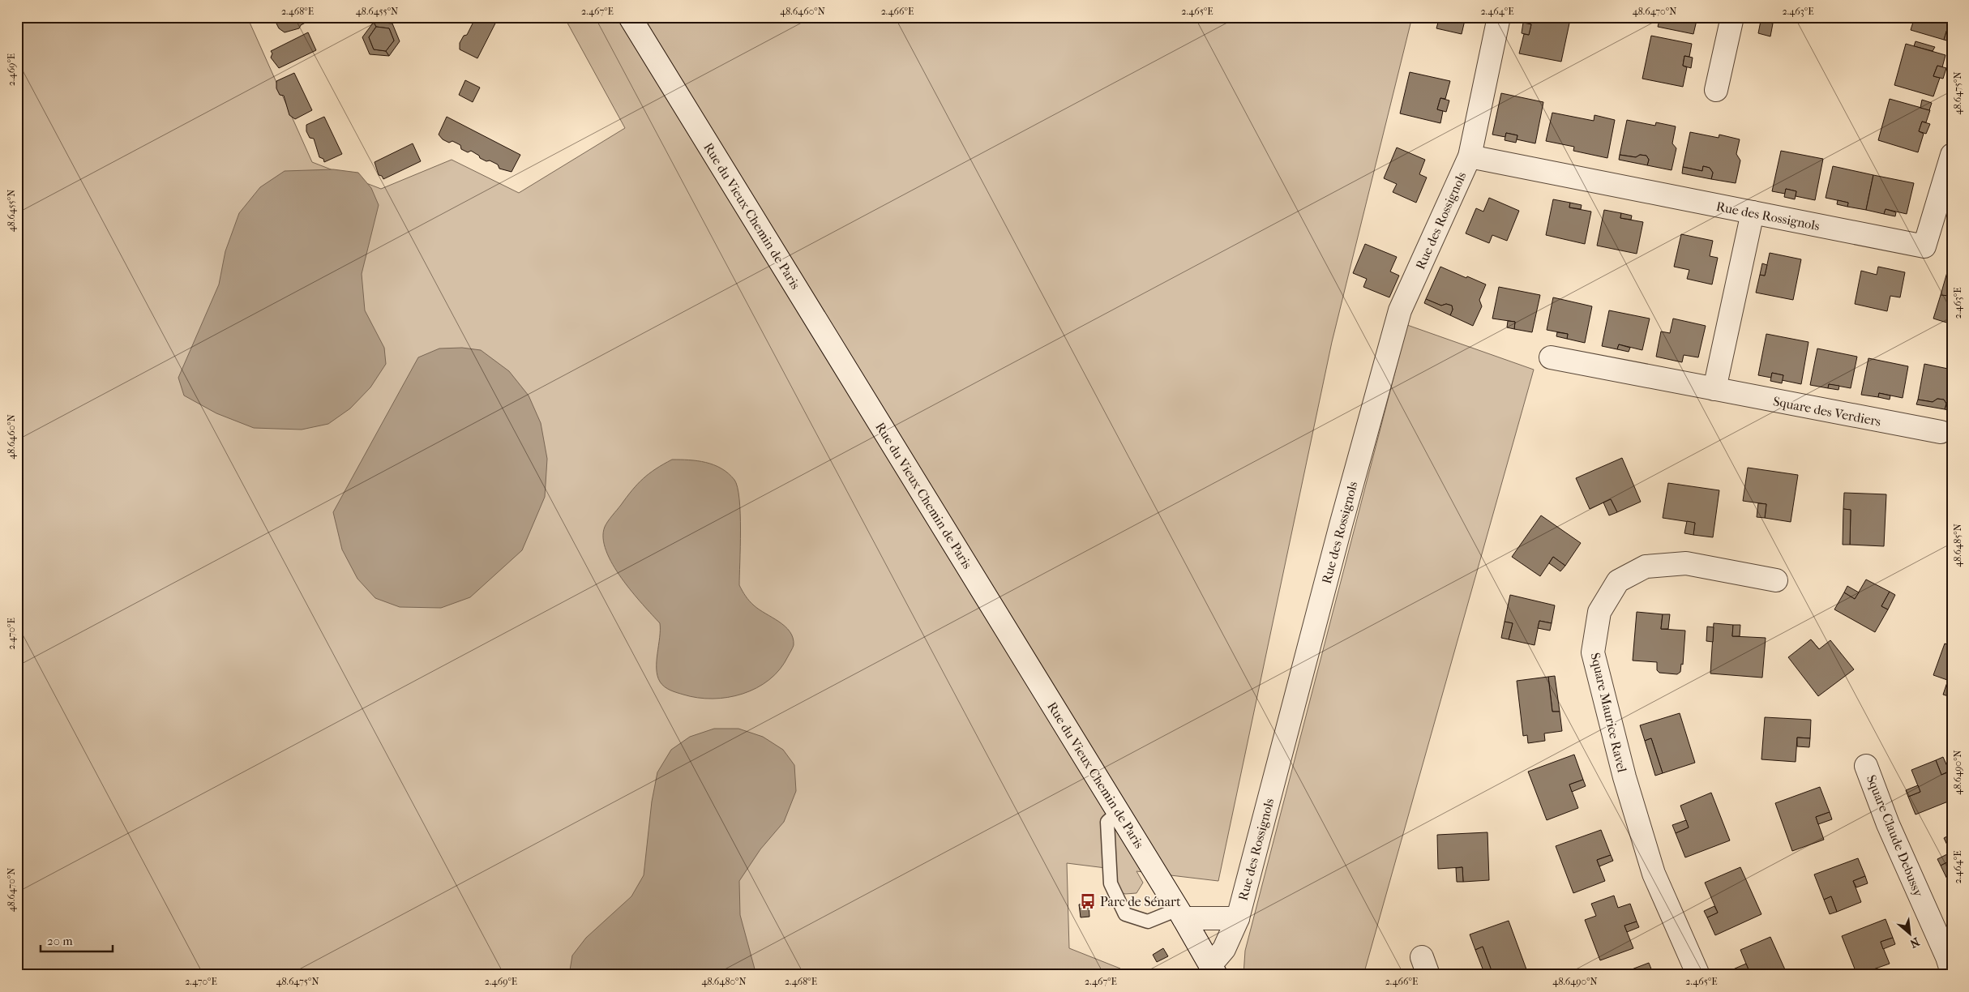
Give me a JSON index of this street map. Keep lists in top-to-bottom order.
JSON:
{
  "streets": {
    "street": [
      "Rue du Vieux Chemin de Paris",
      "Rue des Rossignols",
      "Square des Verdiers",
      "Square Maurice Ravel",
      "Square Claude Debussy"
    ]
  },
  "crossings": [
    ["Rue du Vieux Chemin de Paris", "Rue des Rossignols"]
  ],
  "places": {
    "bus stop": ["Parc de Sénart"]
  },
  "scale_bar": "20 m",
  "north": "bottom right",
  "coordinates": [
    "2.468°E",
    "48.6455°N",
    "2.467°E",
    "48.6460°N",
    "2.466°E",
    "2.465°E",
    "2.464°E",
    "48.6470°N",
    "2.463°E",
    "2.469°E",
    "48.6475°N",
    "48.6485°N",
    "2.470°E",
    "48.6490°N",
    "48.6480°N"
  ]
}
